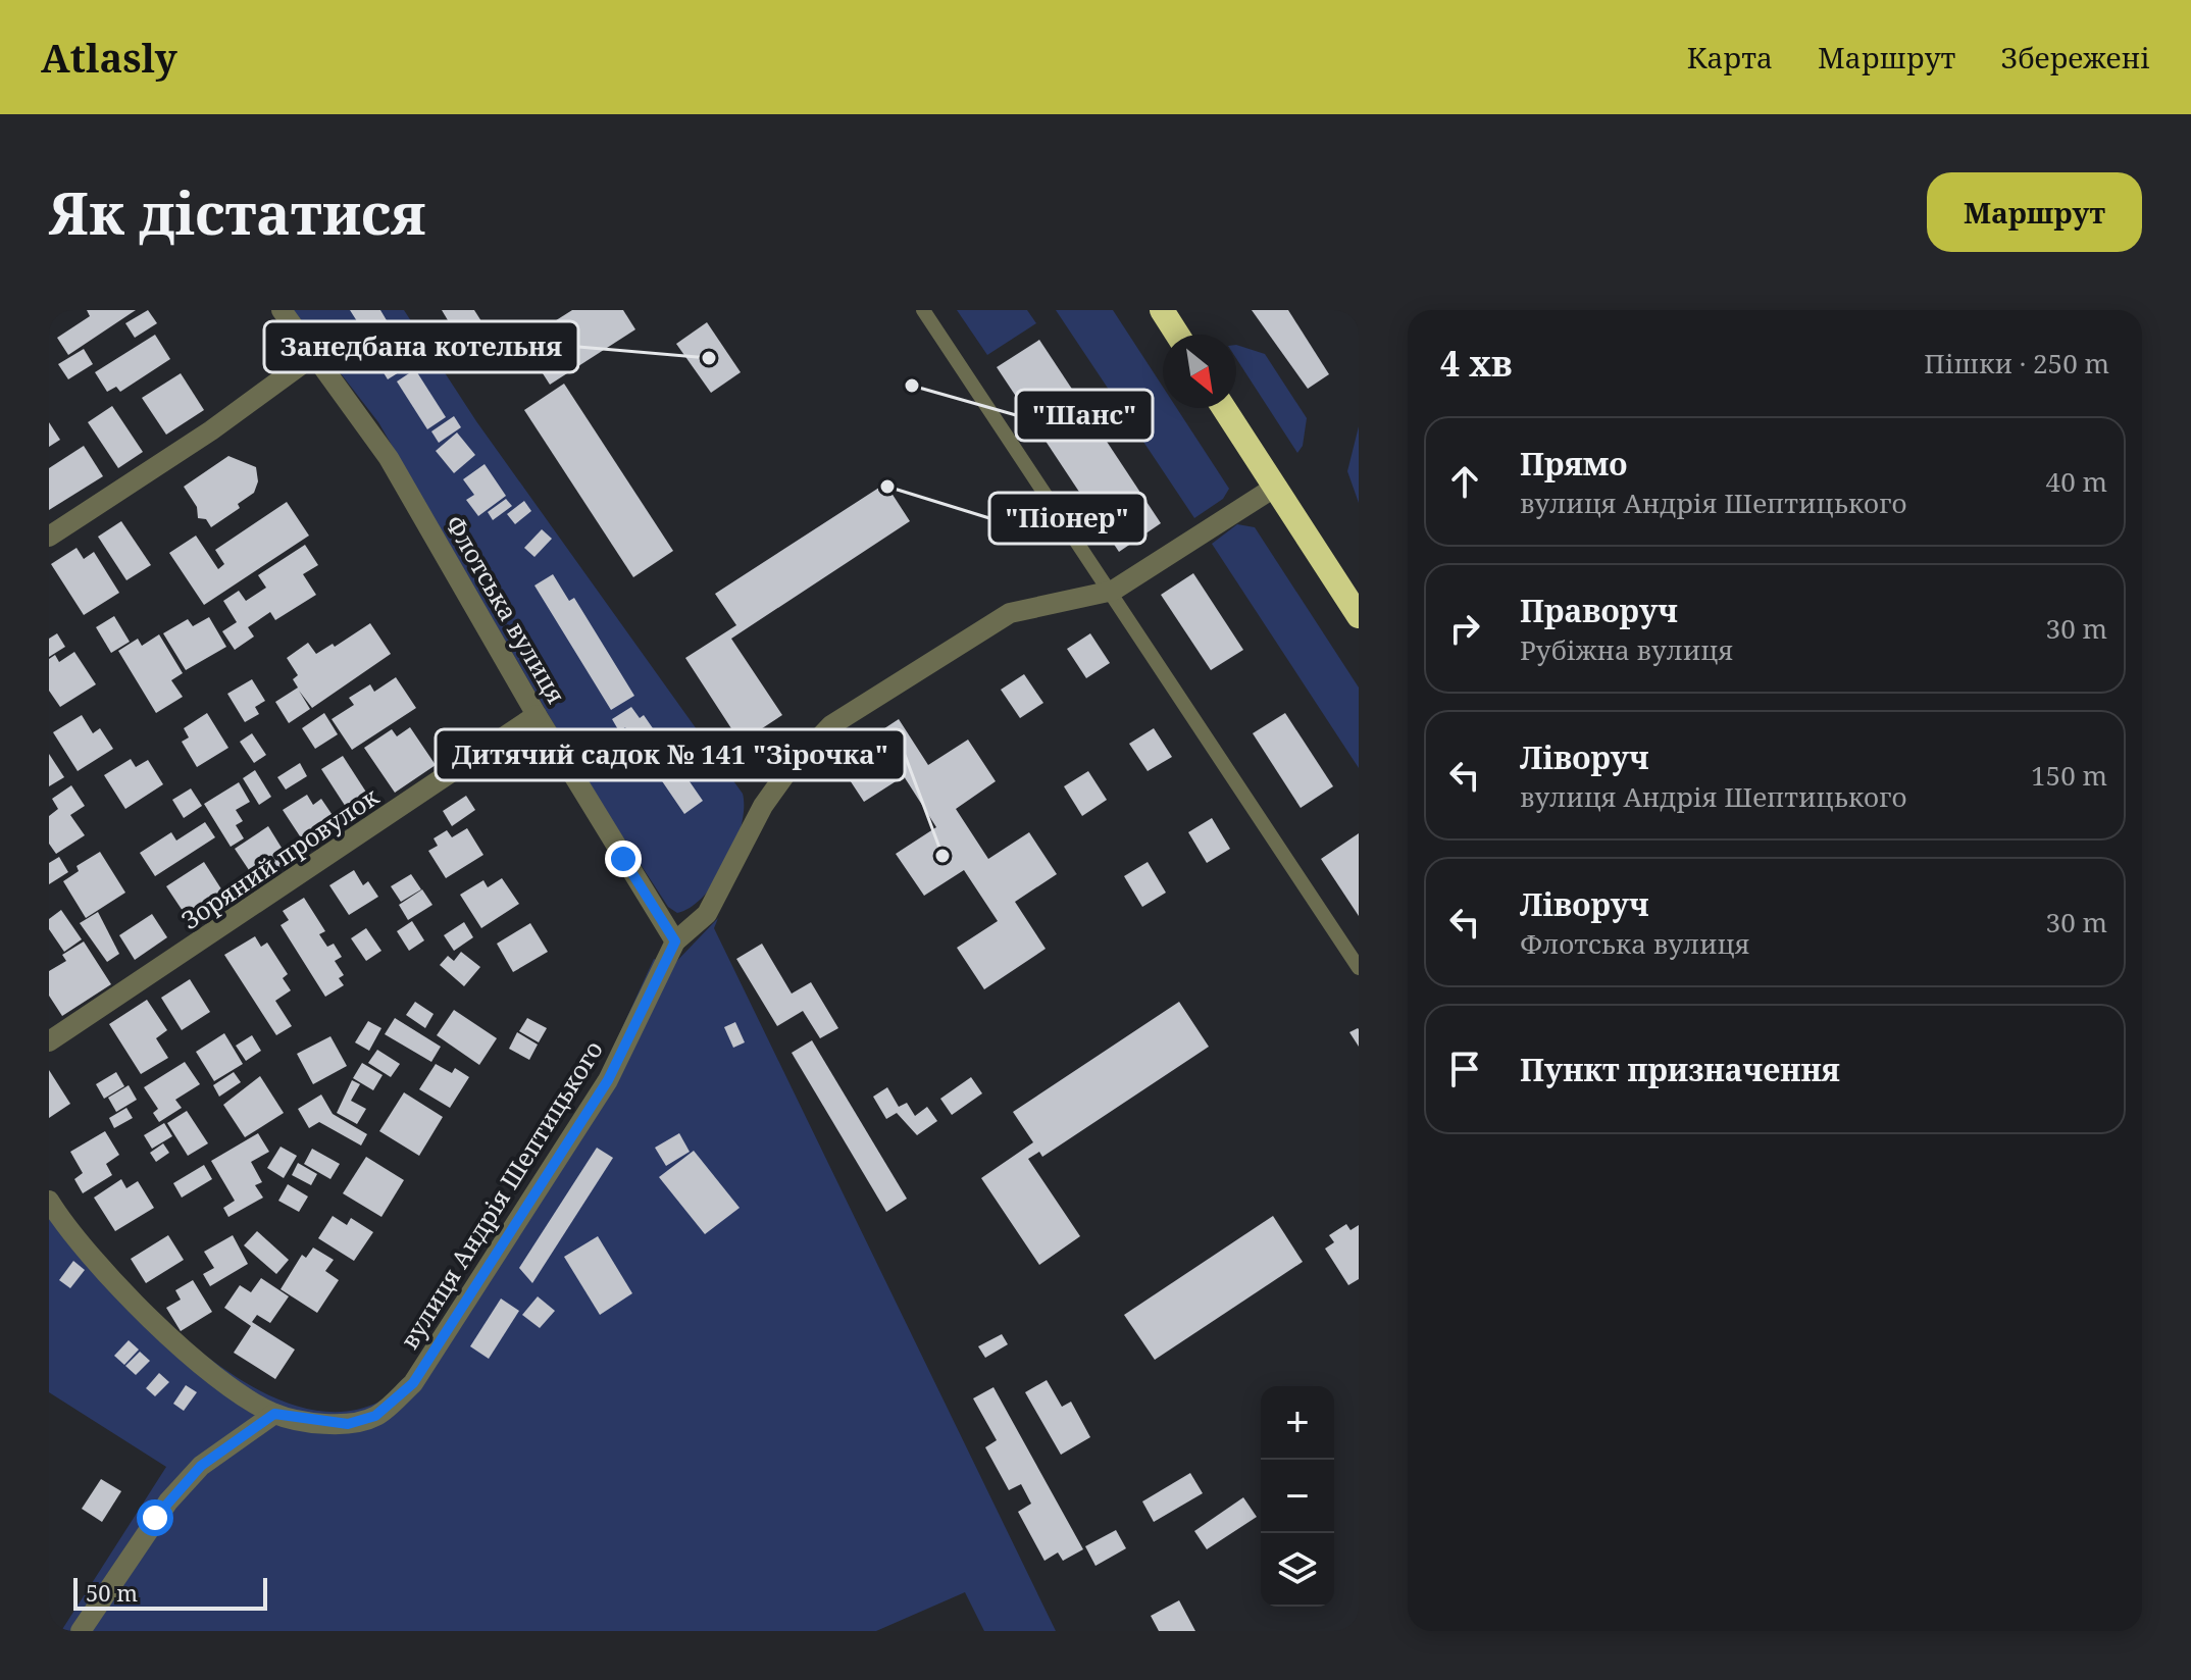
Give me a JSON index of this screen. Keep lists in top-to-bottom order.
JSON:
{
  "streets": {
    "street": ["Флотська вулиця", "Зоряний провулок", "вулиця Андрія Шептицького"]
  },
  "crossings": [
    ["Флотська вулиця", "Зоряний провулок"],
    ["Флотська вулиця", "вулиця Андрія Шептицького"]
  ],
  "places": [
    "Занедбана котельня",
    "\"Шанс\"",
    "\"Піонер\"",
    "Дитячий садок № 141 \"Зірочка\""
  ],
  "scale_bar": "50 m",
  "north": "bottom right",
  "page": {
    "header": "Atlasly",
    "nav": ["Карта", "Маршрут", "Збережені"],
    "buttons": "Маршрут",
    "title": "Як дістатися",
    "heading": ["4 хв", "Пішки · 250 m"],
    "list": [
      ["Прямо", "вулиця Андрія Шептицького", "40 m"],
      ["Праворуч", "Рубіжна вулиця", "30 m"],
      ["Ліворуч", "вулиця Андрія Шептицького", "150 m"],
      ["Ліворуч", "Флотська вулиця", "30 m"],
      "Пункт призначення"
    ],
    "map_buttons": ["+", "−"],
    "scale": "50 m"
  }
}
